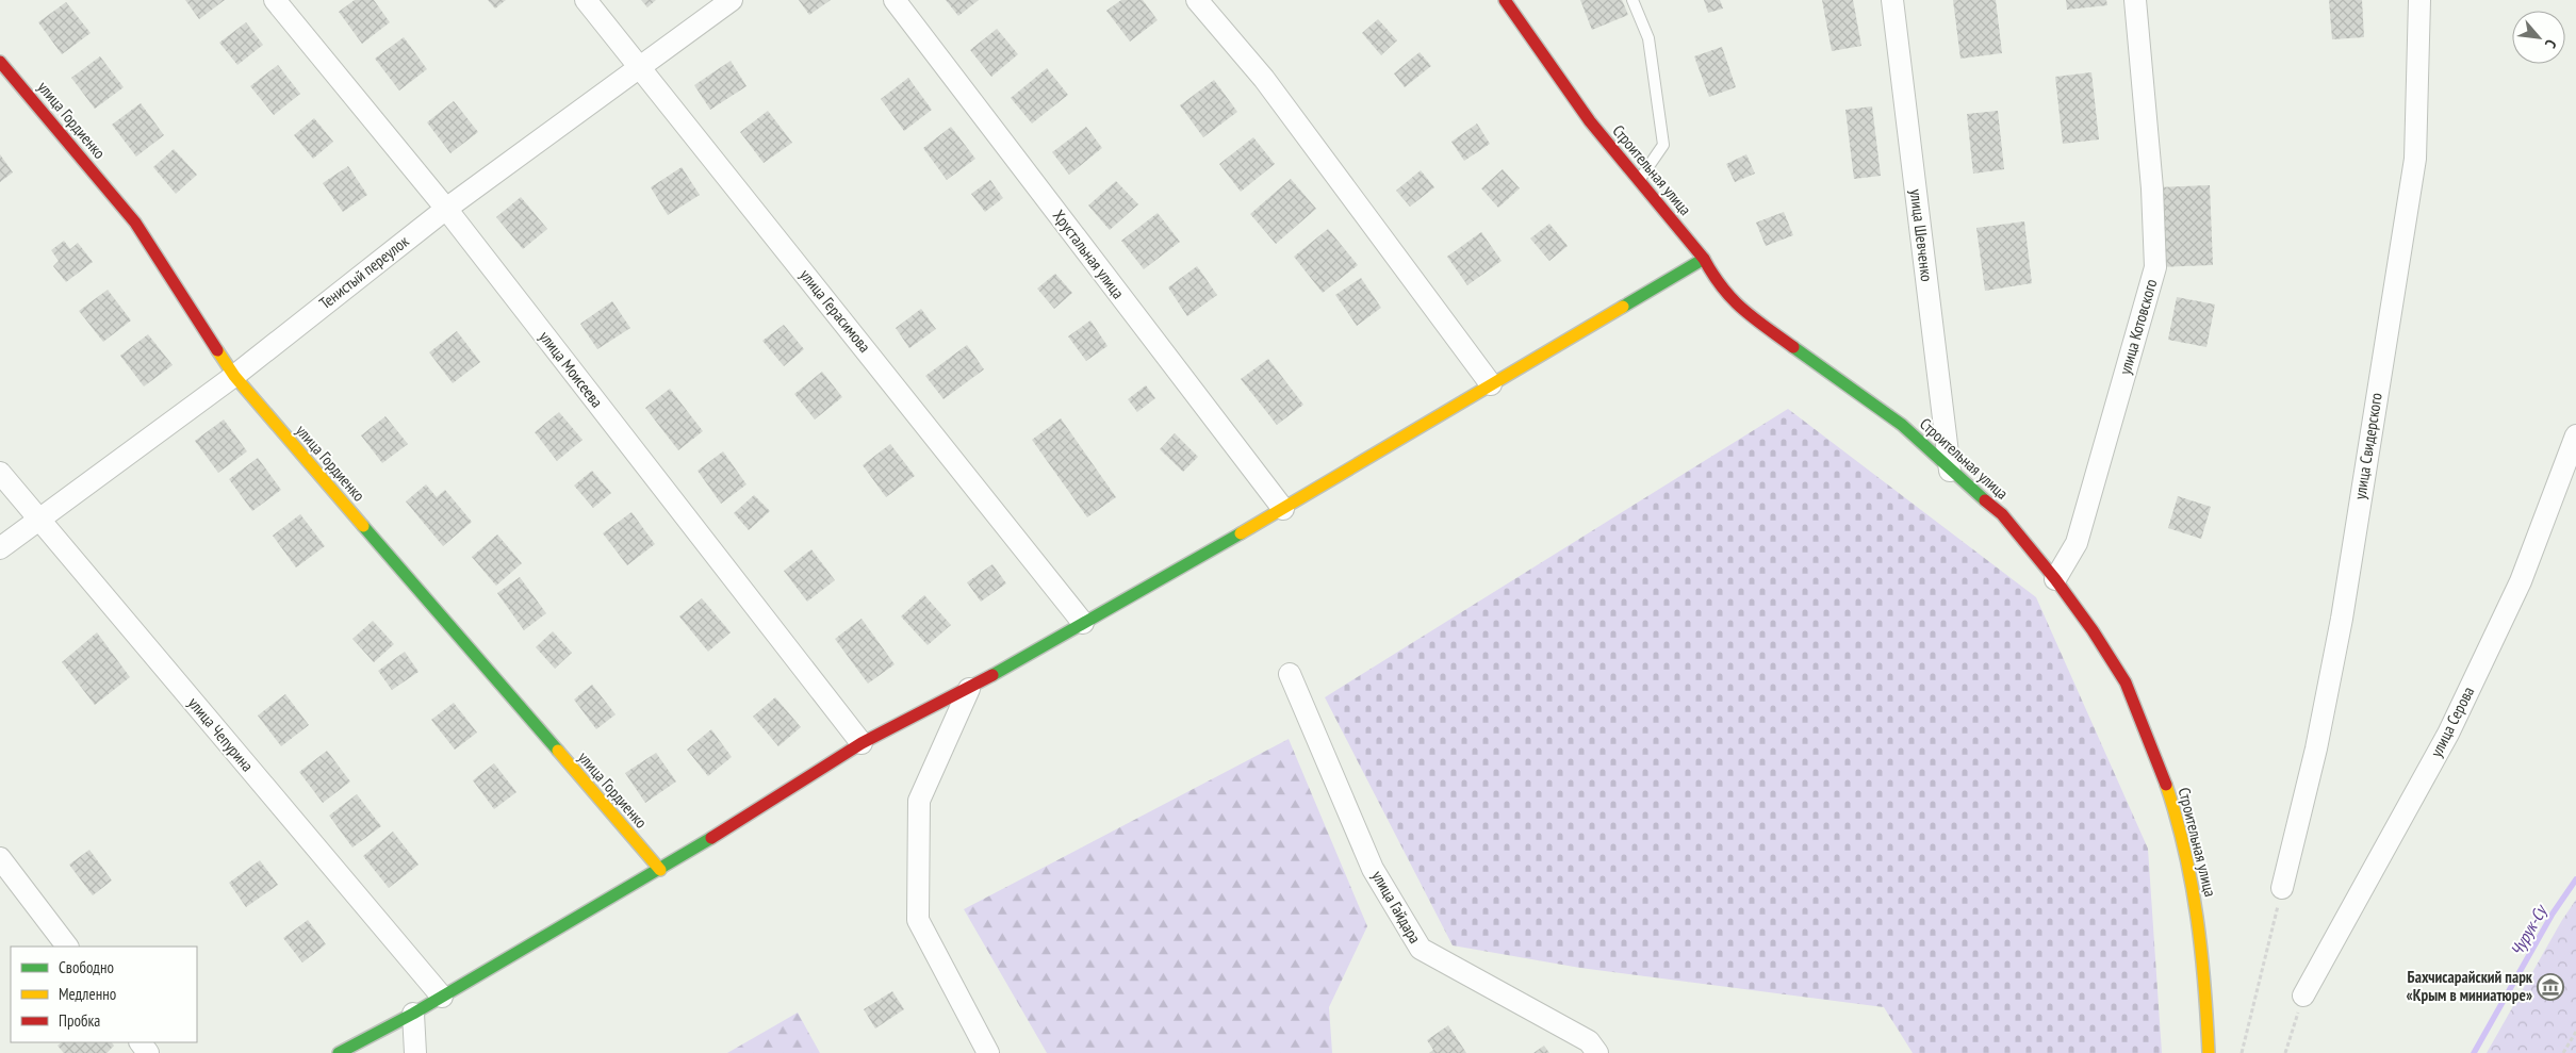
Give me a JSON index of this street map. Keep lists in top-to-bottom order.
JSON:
{
  "streets": {
    "street": [
      "улица Гордиенко",
      "Строительная улица",
      "улица Шевченко",
      "Хрустальная улица",
      "Тенистый переулок",
      "улица Герасимова",
      "улица Котовского",
      "улица Моисеева",
      "улица Свидерского",
      "улица Серова",
      "улица Чепурина",
      "улица Гайдара"
    ]
  },
  "crossings": [
    ["улица Гордиенко", "Тенистый переулок"],
    ["Строительная улица", "улица Шевченко"],
    ["Строительная улица", "улица Котовского"],
    ["Тенистый переулок", "улица Герасимова"],
    ["Тенистый переулок", "улица Моисеева"],
    ["Тенистый переулок", "улица Чепурина"]
  ],
  "water": ["Чурук-Су"],
  "places": {
    "museum": ["Бахчисарайский парк «Крым в миниатюре»"]
  },
  "legend": ["Свободно", "Медленно", "Пробка"],
  "north": "bottom right"
}
